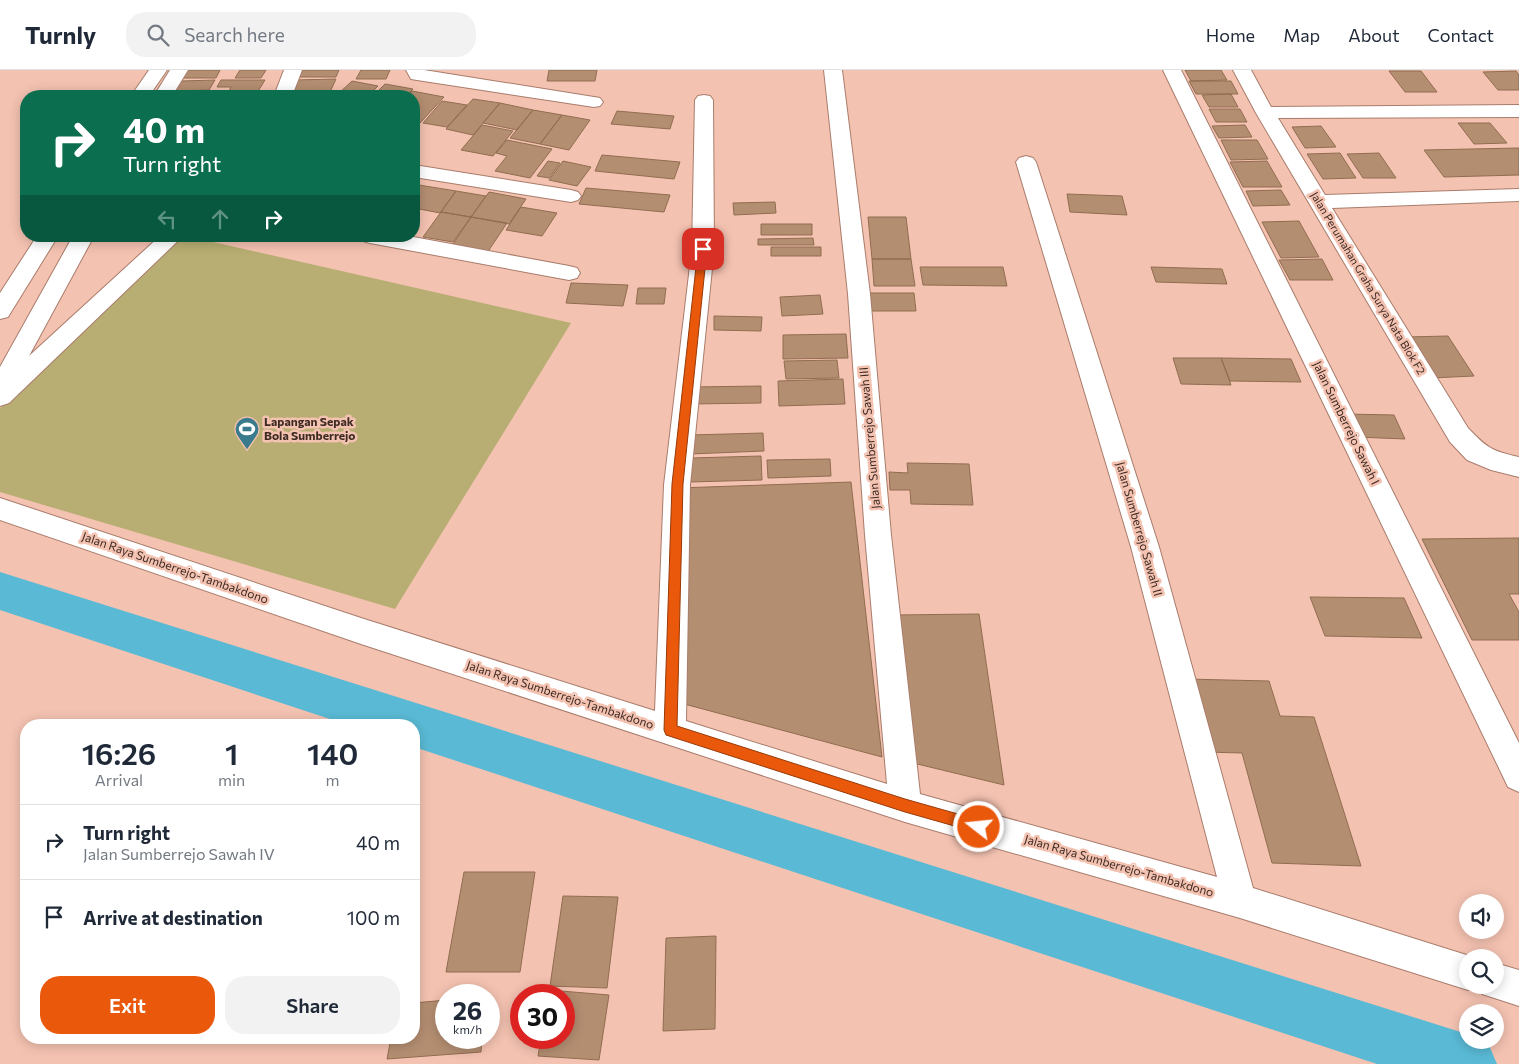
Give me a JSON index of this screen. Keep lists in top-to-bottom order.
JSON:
{
  "streets": {
    "street": [
      "Jalan Perumahan Graha Surya Nata Blok F2",
      "Jalan Sumberrejo Sawah I",
      "Jalan Sumberrejo Sawah III",
      "Jalan Sumberrejo Sawah II",
      "Jalan Raya Sumberrejo-Tambakdono"
    ]
  },
  "crossings": [
    ["Jalan Sumberrejo Sawah III", "Jalan Raya Sumberrejo-Tambakdono"],
    ["Jalan Sumberrejo Sawah II", "Jalan Raya Sumberrejo-Tambakdono"]
  ],
  "places": {
    "sports": ["Lapangan Sepak Bola Sumberrejo"]
  },
  "page": {
    "header": "Turnly",
    "search": "Search here",
    "nav": [
      "Home",
      "Map",
      "About",
      "Contact"
    ],
    "turn": ["40 m", "Turn right"],
    "eta": [
      "16:26",
      "Arrival",
      "1",
      "min",
      "140",
      "m"
    ],
    "list": [
      {
        "name": "Turn right",
        "note": "Jalan Sumberrejo Sawah IV",
        "value": "40 m"
      },
      {
        "name": "Arrive at destination",
        "value": "100 m"
      }
    ],
    "buttons": ["Exit", "Share"],
    "speed": "26 km/h",
    "limit": "30"
  }
}
